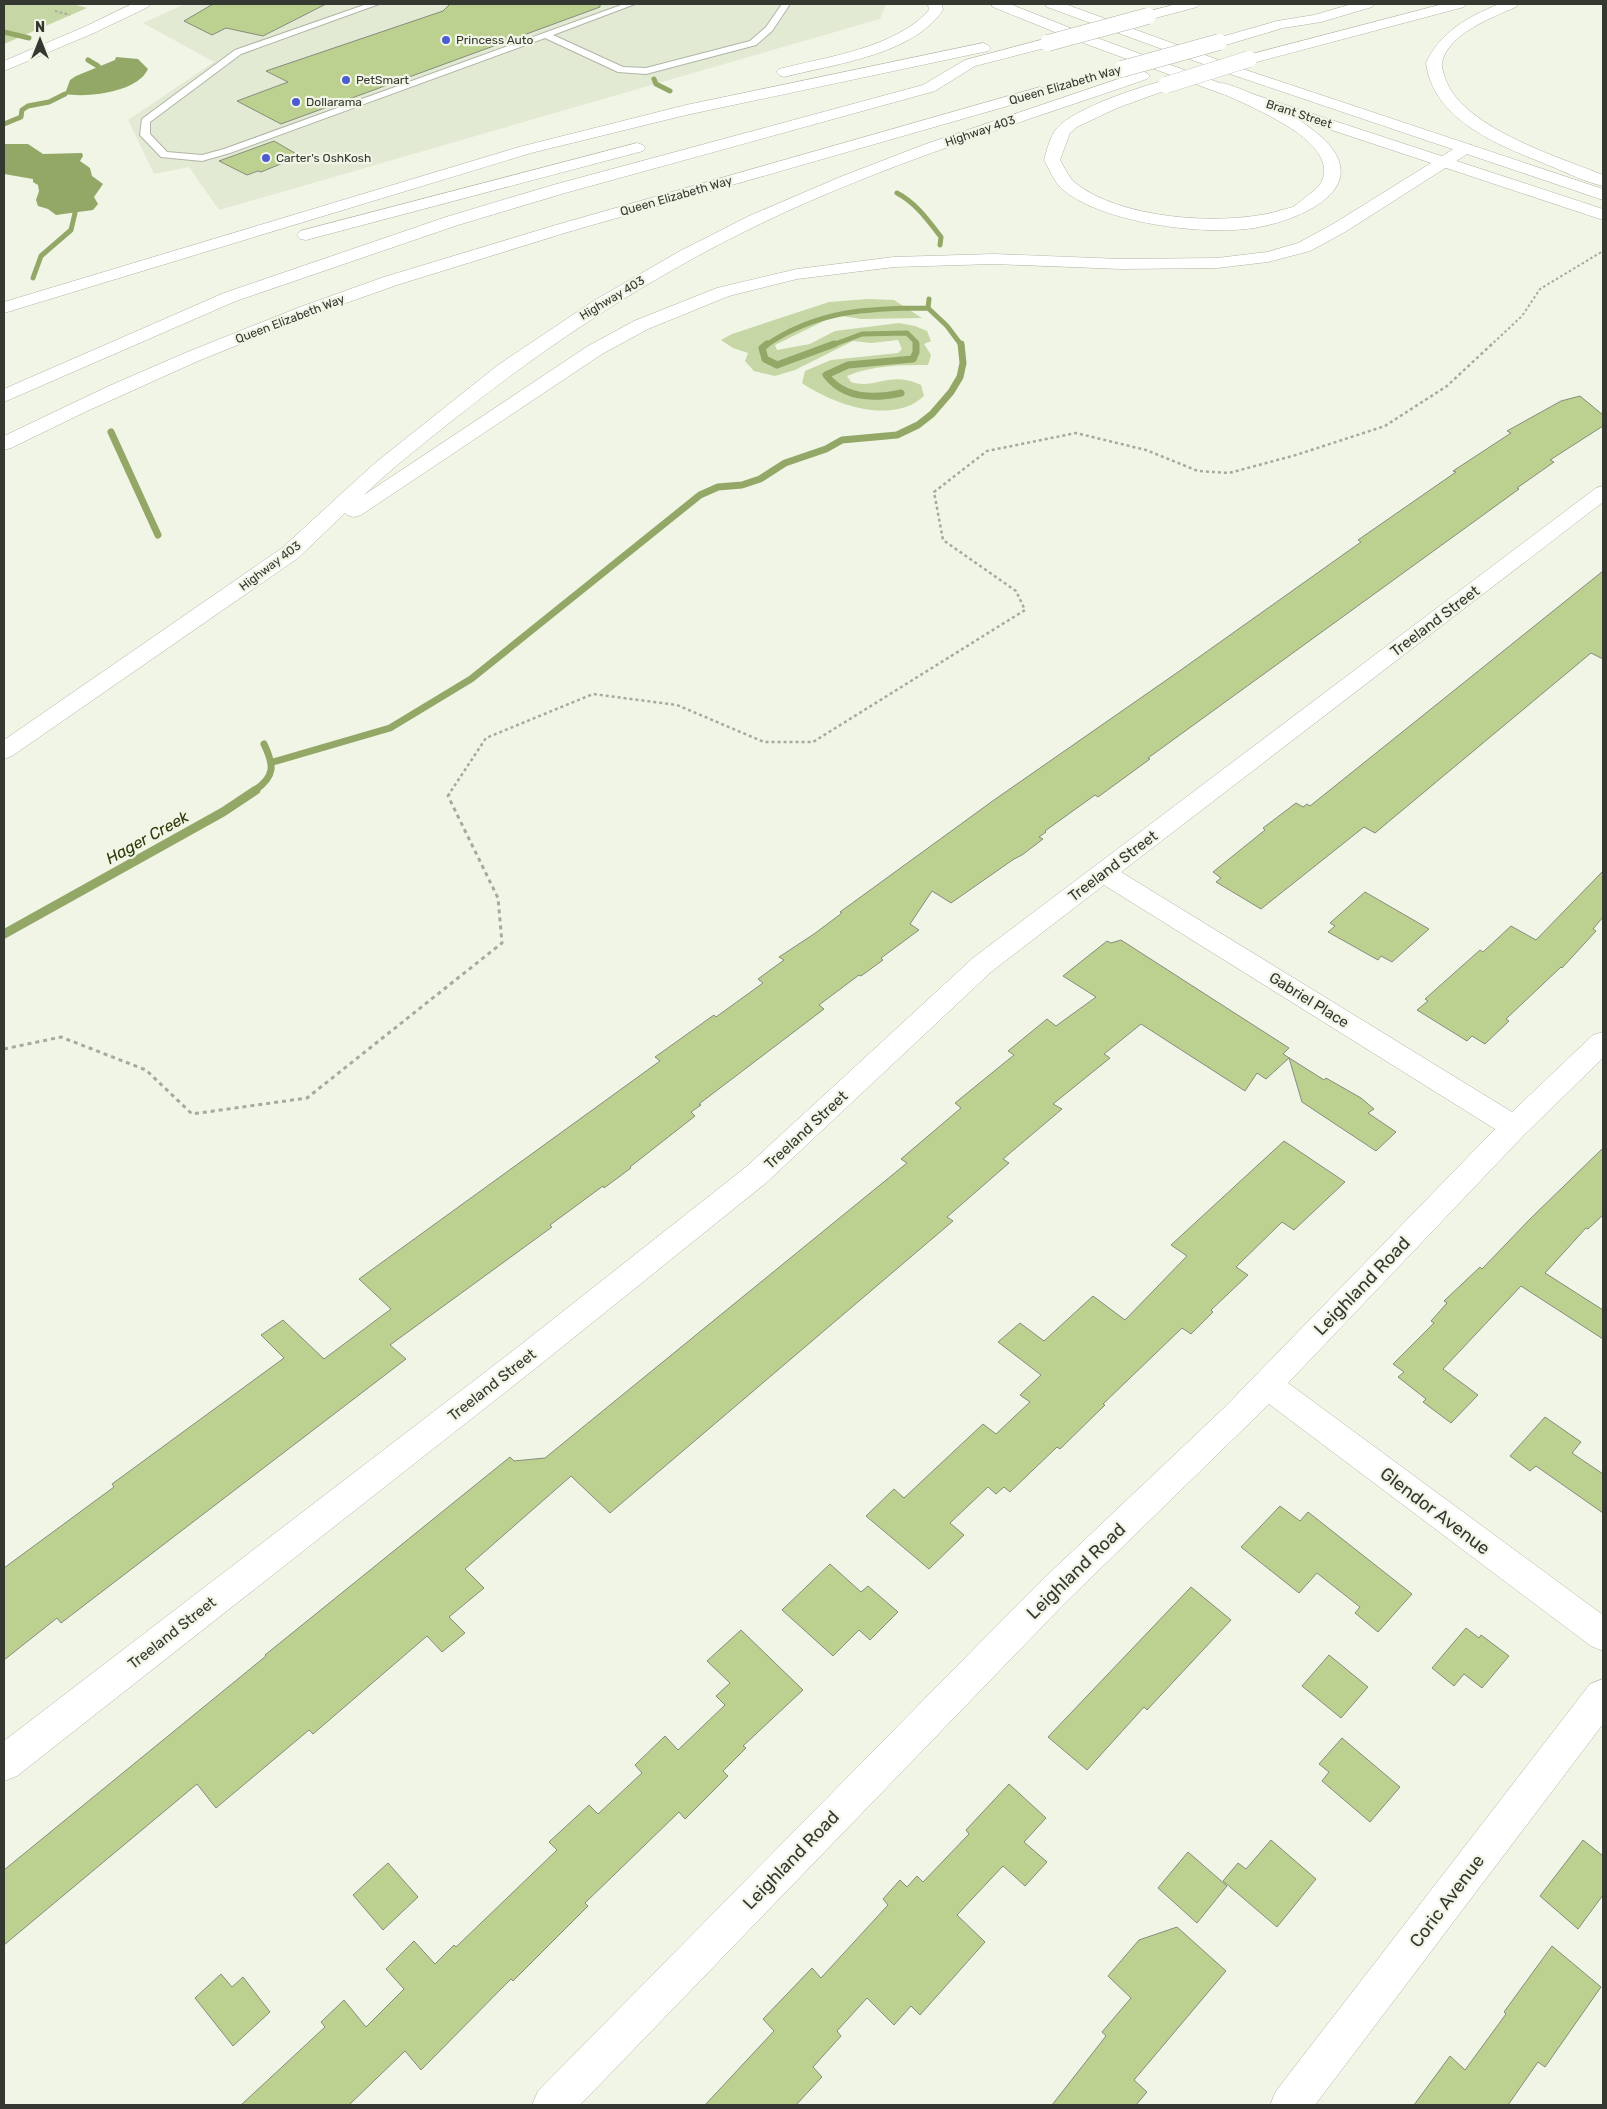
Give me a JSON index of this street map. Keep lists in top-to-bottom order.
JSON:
{
  "streets": {
    "main road": [
      "Queen Elizabeth Way",
      "Brant Street",
      "Highway 403",
      "Treeland Street",
      "Gabriel Place",
      "Leighland Road",
      "Glendor Avenue",
      "Coric Avenue"
    ]
  },
  "crossings": [
    ["Queen Elizabeth Way", "Highway 403"],
    ["Treeland Street", "Gabriel Place"],
    ["Gabriel Place", "Leighland Road"],
    ["Leighland Road", "Glendor Avenue"]
  ],
  "water": ["Hager Creek"],
  "places": [
    "Princess Auto",
    "PetSmart",
    "Dollarama",
    "Carter's OshKosh"
  ],
  "north": "top"
}
